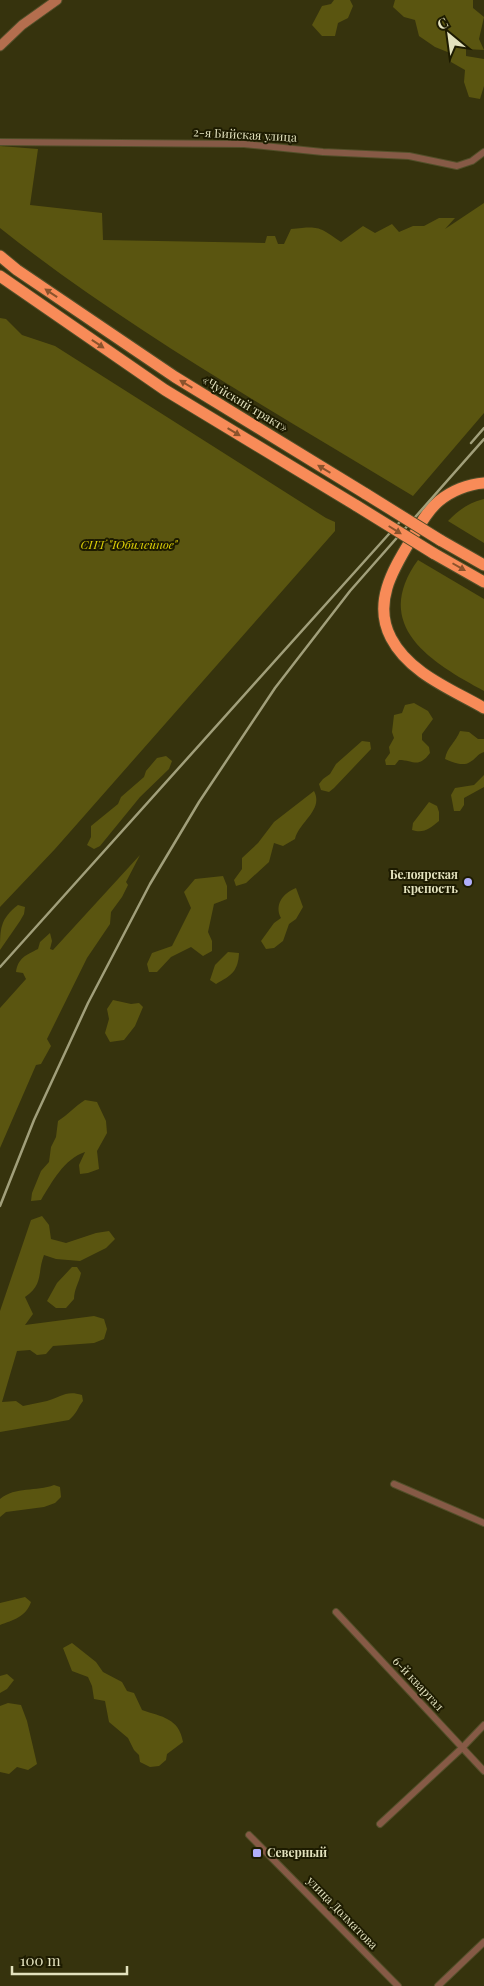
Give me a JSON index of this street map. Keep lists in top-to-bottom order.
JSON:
{
  "streets": {
    "highway": ["«Чуйский тракт»"],
    "street": ["2-я Бийская улица", "6-й квартал", "улица Долматова"]
  },
  "parks": ["СНТ \"Юбилейное\""],
  "places": {
    "other": ["Белоярская крепость"],
    "transit": ["Северный"]
  },
  "scale_bar": "100 m",
  "north": "top left"
}
